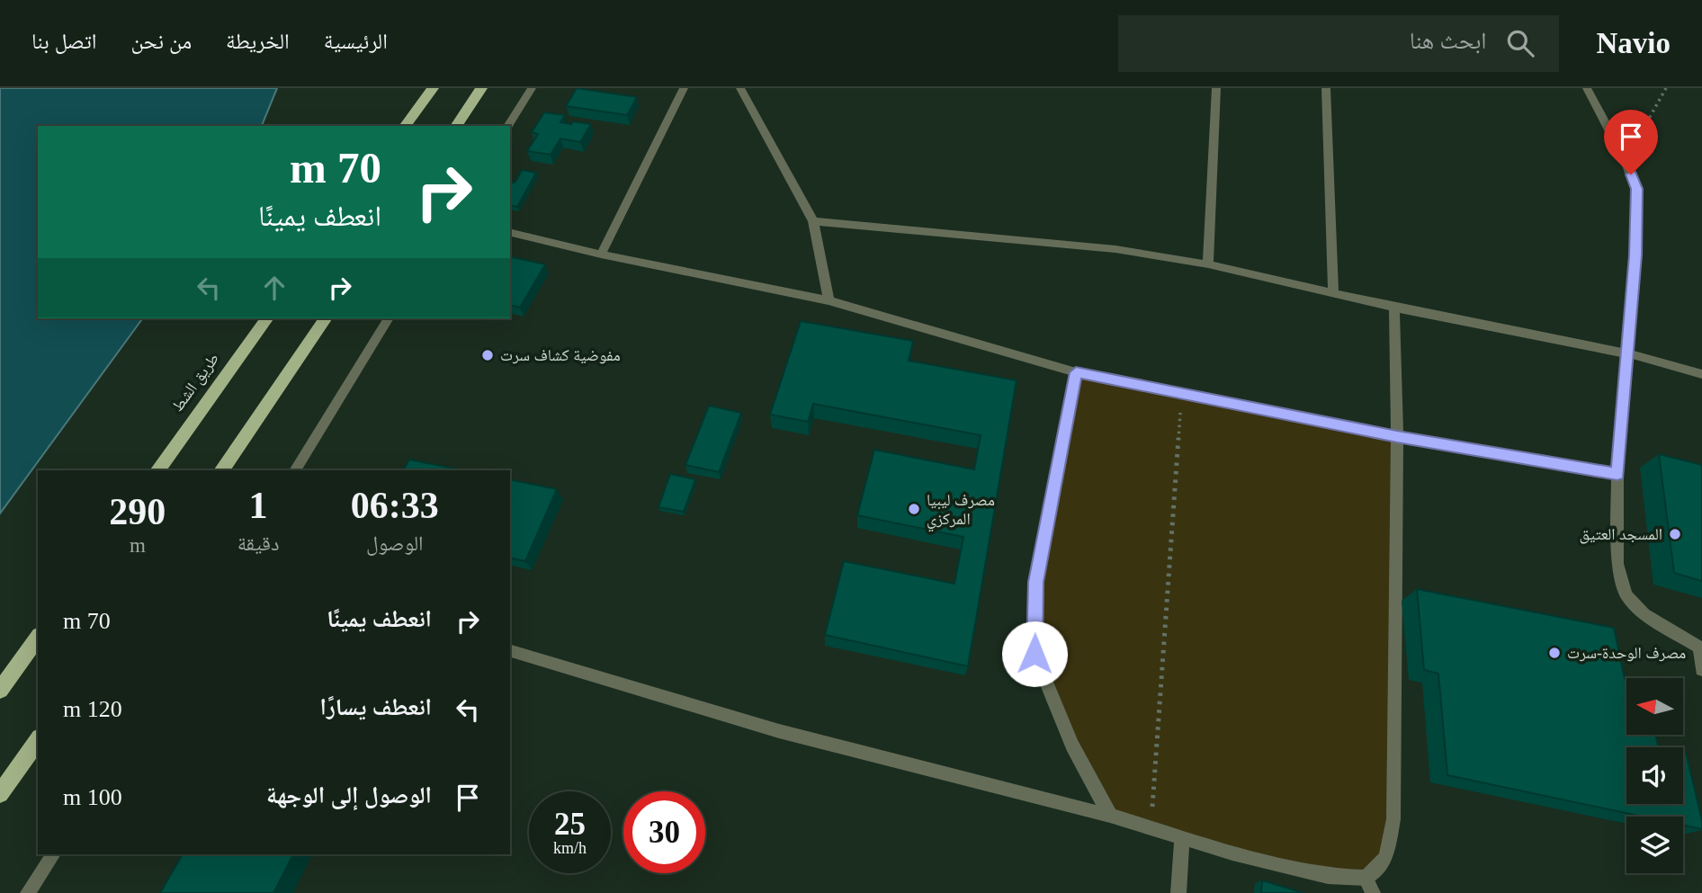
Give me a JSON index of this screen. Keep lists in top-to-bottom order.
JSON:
{
  "streets": {
    "main road": ["طريق الشط"]
  },
  "places": [
    "مفوضية كشاف سرت",
    "مصرف ليبيا المركزي",
    "المسجد العتيق",
    "مصرف الوحدة-سرت"
  ],
  "north": "left",
  "page": {
    "header": "Navio",
    "search": "ابحث هنا",
    "nav": [
      "الرئيسية",
      "الخريطة",
      "من نحن",
      "اتصل بنا"
    ],
    "turn": ["70 m", "انعطف يمينًا"],
    "eta": [
      "06:33",
      "الوصول",
      "1",
      "دقيقة",
      "290",
      "m"
    ],
    "list": [
      {
        "name": "انعطف يمينًا",
        "value": "70 m"
      },
      {
        "name": "انعطف يسارًا",
        "value": "120 m"
      },
      {
        "name": "الوصول إلى الوجهة",
        "value": "100 m"
      }
    ],
    "speed": "25 km/h",
    "limit": "30"
  }
}
